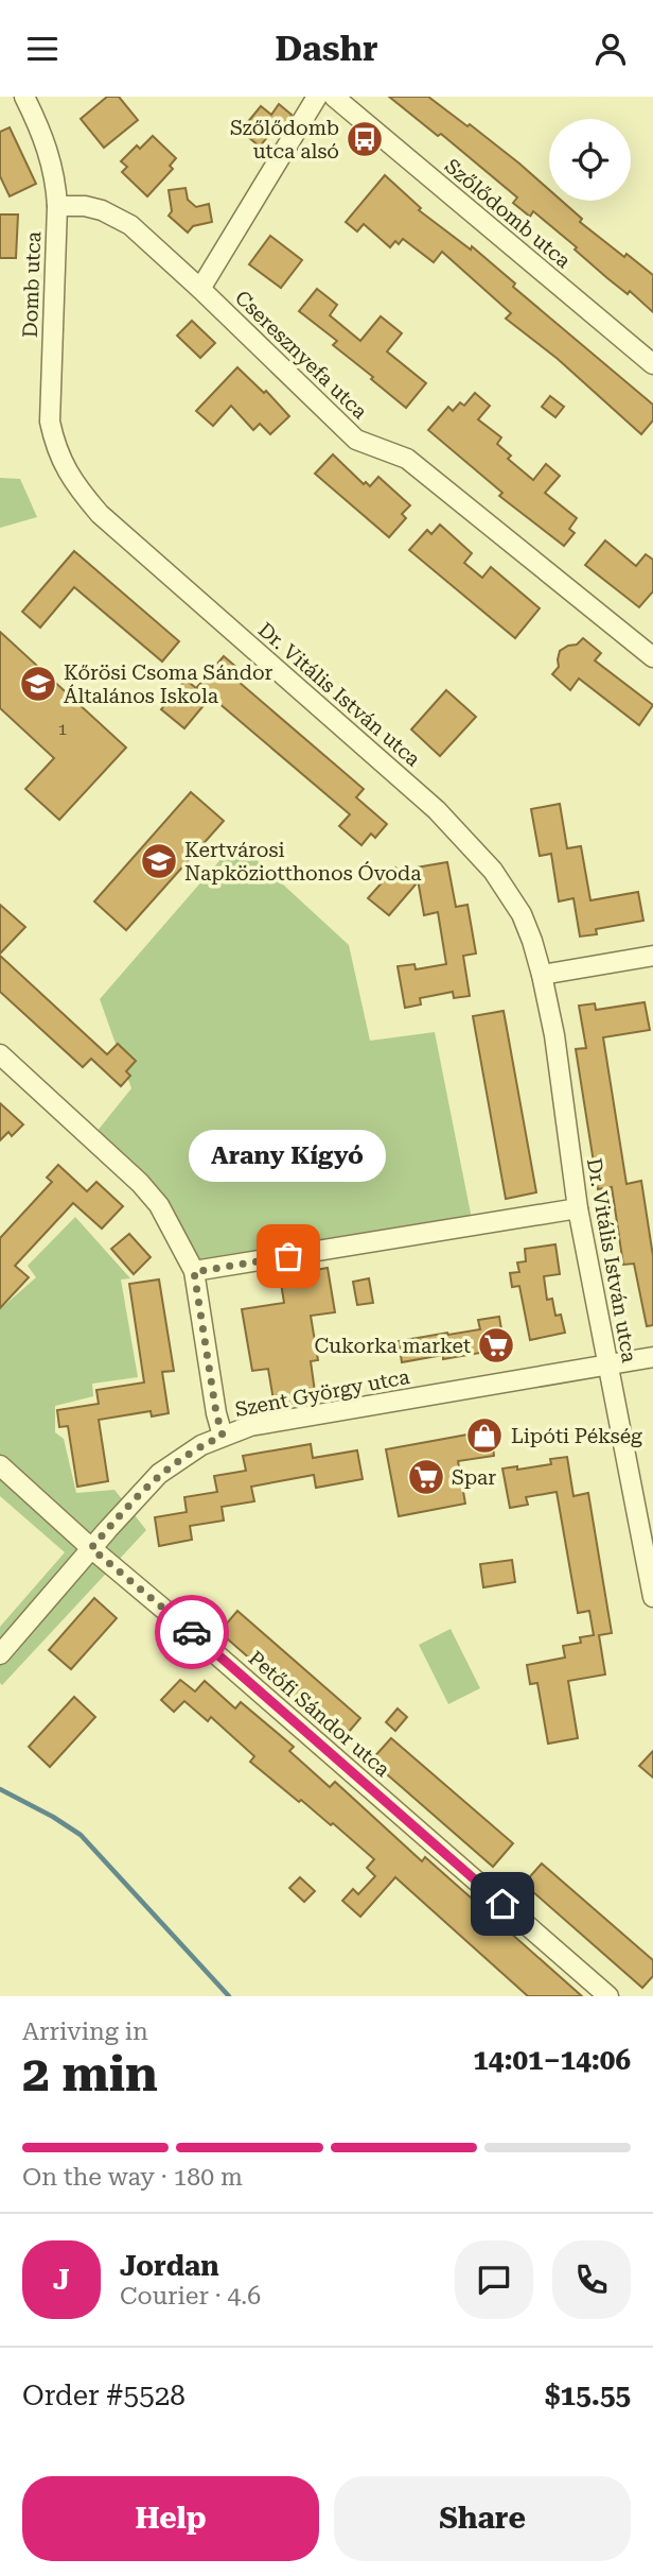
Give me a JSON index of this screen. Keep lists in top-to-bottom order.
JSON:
{
  "streets": {
    "street": [
      "Szőlődomb utca",
      "Domb utca",
      "Cseresznyefa utca",
      "Dr. Vitális István utca",
      "Szent György utca",
      "Petőfi Sándor utca"
    ]
  },
  "crossings": [
    ["Domb utca", "Cseresznyefa utca"],
    ["Domb utca", "Dr. Vitális István utca"],
    ["Dr. Vitális István utca", "Szent György utca"],
    ["Szent György utca", "Petőfi Sándor utca"]
  ],
  "places": {
    "bus stop": ["Szőlődomb utca alsó"],
    "school or university": ["Kőrösi Csoma Sándor Általános Iskola", "Kertvárosi Napköziotthonos Óvoda"],
    "other": ["Arany Kígyó"],
    "supermarket": ["Cukorka market", "Spar"],
    "shop": ["Lipóti Pékség"]
  },
  "house_numbers": ["1"],
  "page": {
    "header": "Dashr",
    "bubble": "Arany Kígyó",
    "heading": ["2 min", "Arriving in", "14:01–14:06"],
    "panel": [
      "Jordan",
      "Courier · 4.6",
      "Order #5528",
      "$15.55"
    ],
    "bar": "On the way · 180 m",
    "round": "J",
    "buttons": ["Help", "Share"]
  }
}
